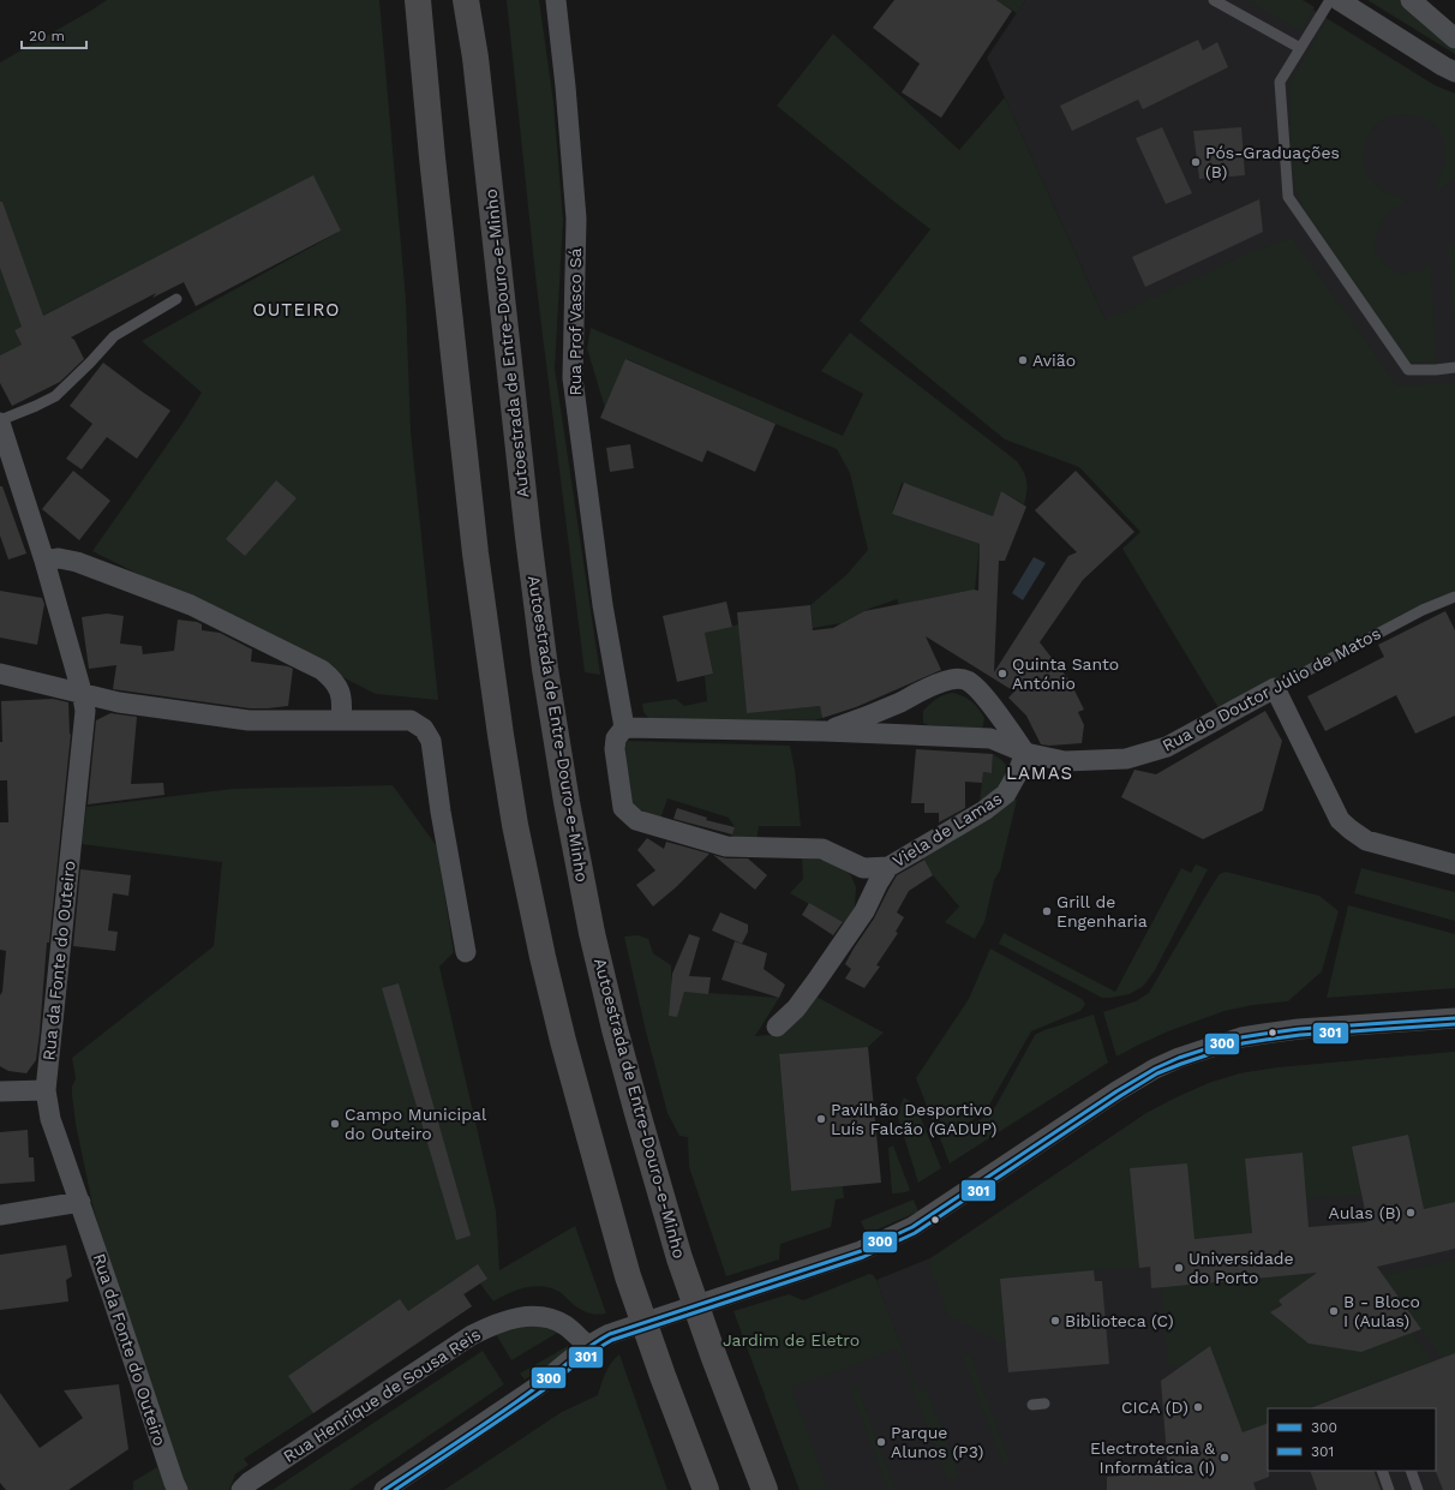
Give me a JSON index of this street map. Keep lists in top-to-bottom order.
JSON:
{
  "streets": {
    "highway": ["Autoestrada de Entre-Douro-e-Minho"],
    "street": [
      "Rua Prof Vasco Sá",
      "Rua do Doutor Júlio de Matos",
      "Viela de Lamas",
      "Rua da Fonte do Outeiro",
      "Rua Henrique de Sousa Reis"
    ]
  },
  "crossings": [
    ["Rua Prof Vasco Sá", "Rua do Doutor Júlio de Matos"],
    ["Rua Prof Vasco Sá", "Viela de Lamas"],
    ["Rua do Doutor Júlio de Matos", "Viela de Lamas"]
  ],
  "districts": ["OUTEIRO", "LAMAS"],
  "parks": ["Jardim de Eletro"],
  "places": [
    "Pós-Graduações (B)",
    "Avião",
    "Quinta Santo António",
    "Grill de Engenharia",
    "Pavilhão Desportivo Luís Falcão (GADUP)",
    "Campo Municipal do Outeiro",
    "Aulas (B)",
    "Universidade do Porto",
    "B - Bloco I (Aulas)",
    "Biblioteca (C)",
    "CICA (D)",
    "Parque Alunos (P3)",
    "Electrotecnia & Informática (I)"
  ],
  "lines": ["transit line 300", "transit line 301"],
  "legend": ["300", "301"],
  "scale_bar": "20 m"
}
